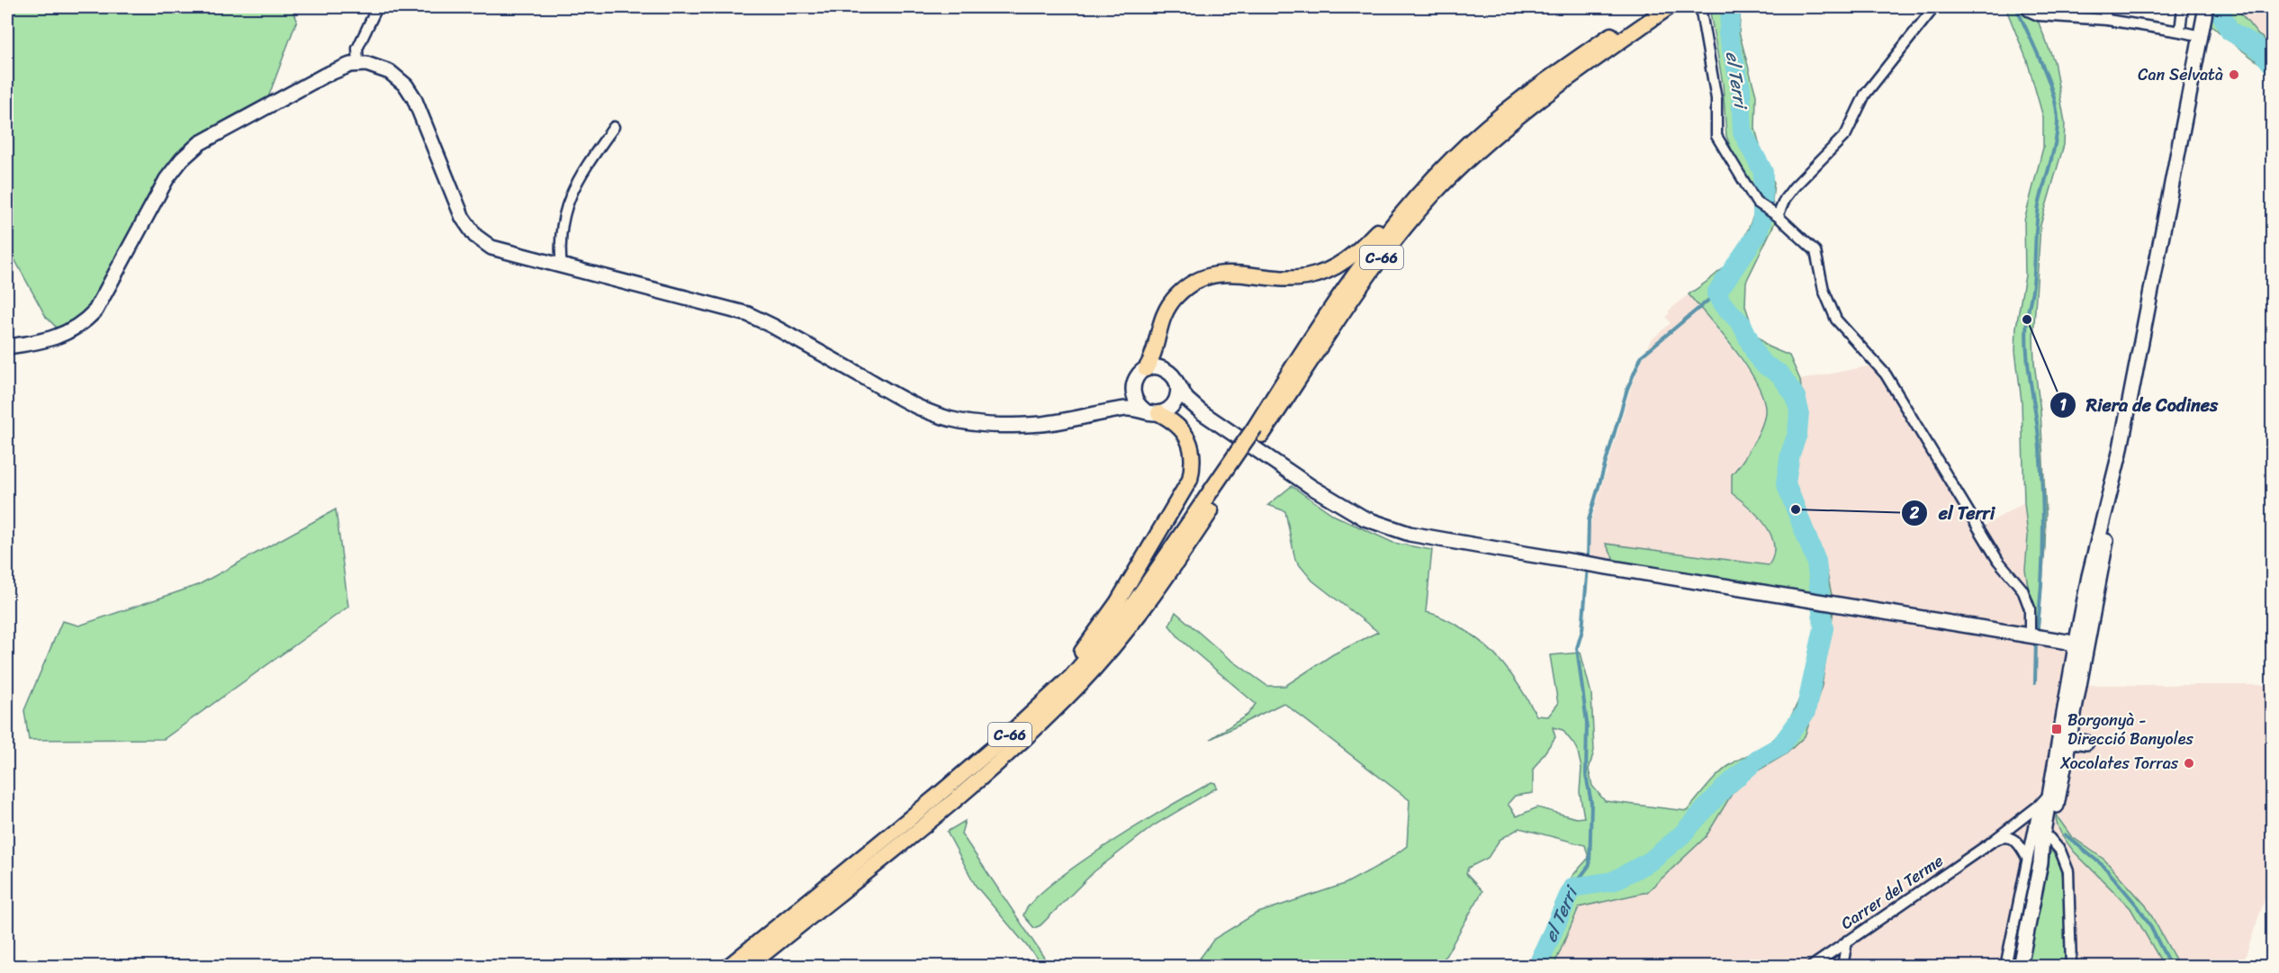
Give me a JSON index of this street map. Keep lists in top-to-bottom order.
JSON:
{
  "streets": {
    "highway": ["C-66"],
    "street": ["Carrer del Terme"]
  },
  "water": ["el Terri"],
  "places": {
    "other": [
      "Can Selvatà",
      "Riera de Codines",
      "el Terri",
      "Xocolates Torras"
    ],
    "transit": ["Borgonyà - Direcció Banyoles"]
  }
}
